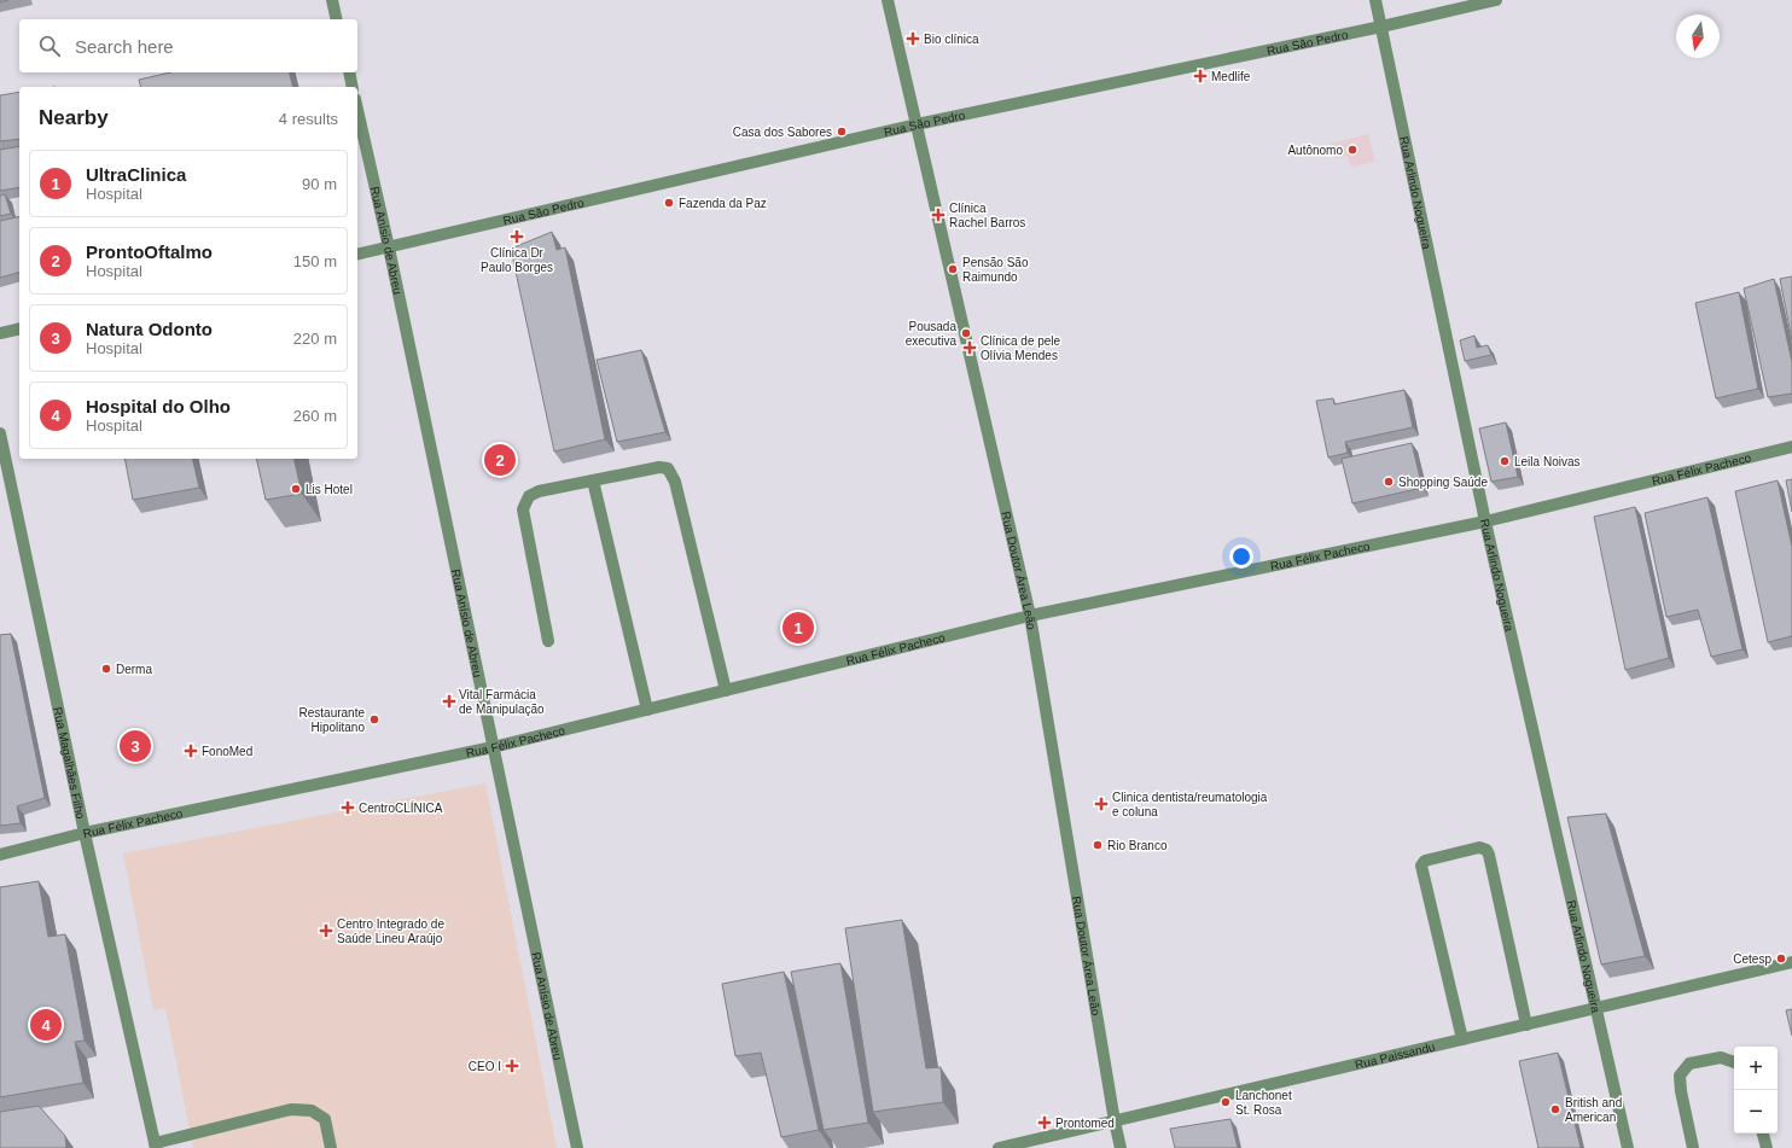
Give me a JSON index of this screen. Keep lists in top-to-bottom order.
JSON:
{
  "streets": {
    "street": [
      "Rua São Pedro",
      "Rua Arlindo Nogueira",
      "Rua Anísio de Abreu",
      "Rua Félix Pacheco",
      "Rua Doutor Área Leão",
      "Rua Magalhães Filho",
      "Rua Paissandu"
    ]
  },
  "crossings": [
    ["Rua São Pedro", "Rua Arlindo Nogueira"],
    ["Rua São Pedro", "Rua Anísio de Abreu"],
    ["Rua São Pedro", "Rua Doutor Área Leão"],
    ["Rua Arlindo Nogueira", "Rua Félix Pacheco"],
    ["Rua Arlindo Nogueira", "Rua Paissandu"],
    ["Rua Anísio de Abreu", "Rua Félix Pacheco"],
    ["Rua Félix Pacheco", "Rua Doutor Área Leão"],
    ["Rua Félix Pacheco", "Rua Magalhães Filho"],
    ["Rua Doutor Área Leão", "Rua Paissandu"]
  ],
  "places": {
    "health": [
      "Bio clínica",
      "Medlife",
      "Clínica Rachel Barros",
      "Clínica Dr Paulo Borges",
      "Clínica de pele Olívia Mendes",
      "Vital Farmácia de Manipulação",
      "FonoMed",
      "Clinica dentista/reumatologia e coluna",
      "CentroCLÍNICA",
      "Centro Integrado de Saúde Lineu Araújo",
      "CEO I",
      "Prontomed"
    ],
    "other": [
      "Casa dos Sabores",
      "Autônomo",
      "Fazenda da Paz",
      "Pensão São Raimundo",
      "Pousada executiva",
      "Leila Noivas",
      "Shopping Saúde",
      "Lis Hotel",
      "Derma",
      "Restaurante Hipolitano",
      "Rio Branco",
      "Cetesp",
      "Lanchonet St. Rosa",
      "British and American"
    ]
  },
  "north": "bottom",
  "page": {
    "search": "Search here",
    "heading": ["Nearby", "4 results"],
    "list": [
      {
        "mark": "1",
        "name": "UltraClinica",
        "note": "Hospital",
        "value": "90 m"
      },
      {
        "mark": "2",
        "name": "ProntoOftalmo",
        "note": "Hospital",
        "value": "150 m"
      },
      {
        "mark": "3",
        "name": "Natura Odonto",
        "note": "Hospital",
        "value": "220 m"
      },
      {
        "mark": "4",
        "name": "Hospital do Olho",
        "note": "Hospital",
        "value": "260 m"
      }
    ],
    "pins": [
      "2",
      "1",
      "3",
      "4"
    ],
    "map_buttons": ["+", "−"]
  }
}
